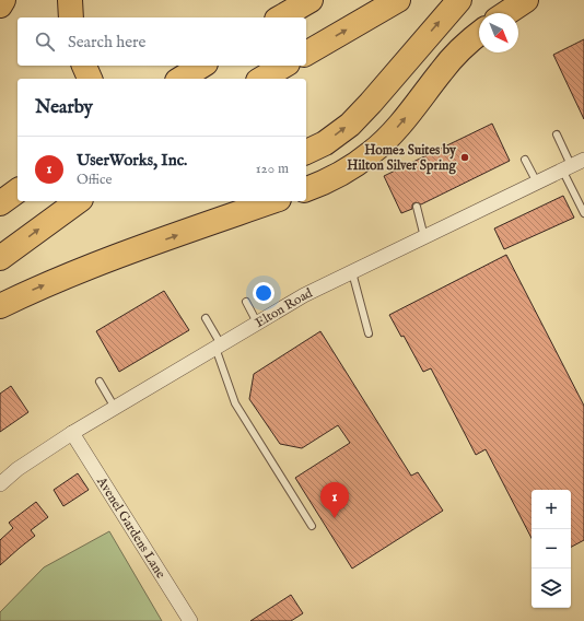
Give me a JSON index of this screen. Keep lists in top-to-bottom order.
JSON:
{
  "streets": {
    "street": ["Elton Road", "Avenel Gardens Lane"]
  },
  "crossings": [
    ["Elton Road", "Avenel Gardens Lane"]
  ],
  "places": ["Home2 Suites by Hilton Silver Spring"],
  "north": "bottom right",
  "page": {
    "search": "Search here",
    "heading": "Nearby",
    "list": [
      {
        "mark": "1",
        "name": "UserWorks, Inc.",
        "note": "Office",
        "value": "120 m"
      }
    ],
    "pins": "1",
    "map_buttons": ["+", "−"]
  }
}
